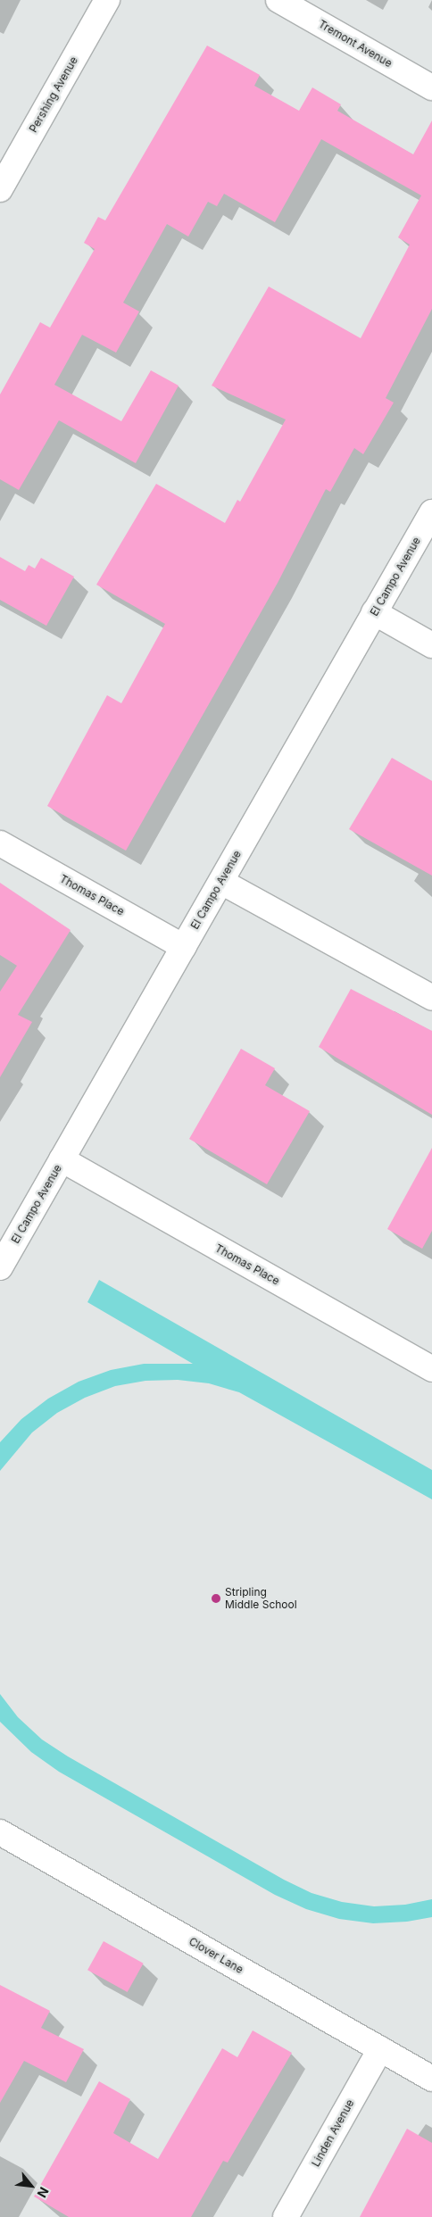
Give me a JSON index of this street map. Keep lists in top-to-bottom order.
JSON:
{
  "streets": {
    "street": [
      "Tremont Avenue",
      "Pershing Avenue",
      "El Campo Avenue",
      "Thomas Place",
      "Clover Lane",
      "Linden Avenue"
    ]
  },
  "crossings": [
    ["El Campo Avenue", "Thomas Place"],
    ["Clover Lane", "Linden Avenue"]
  ],
  "places": ["Stripling Middle School"],
  "north": "bottom right"
}
